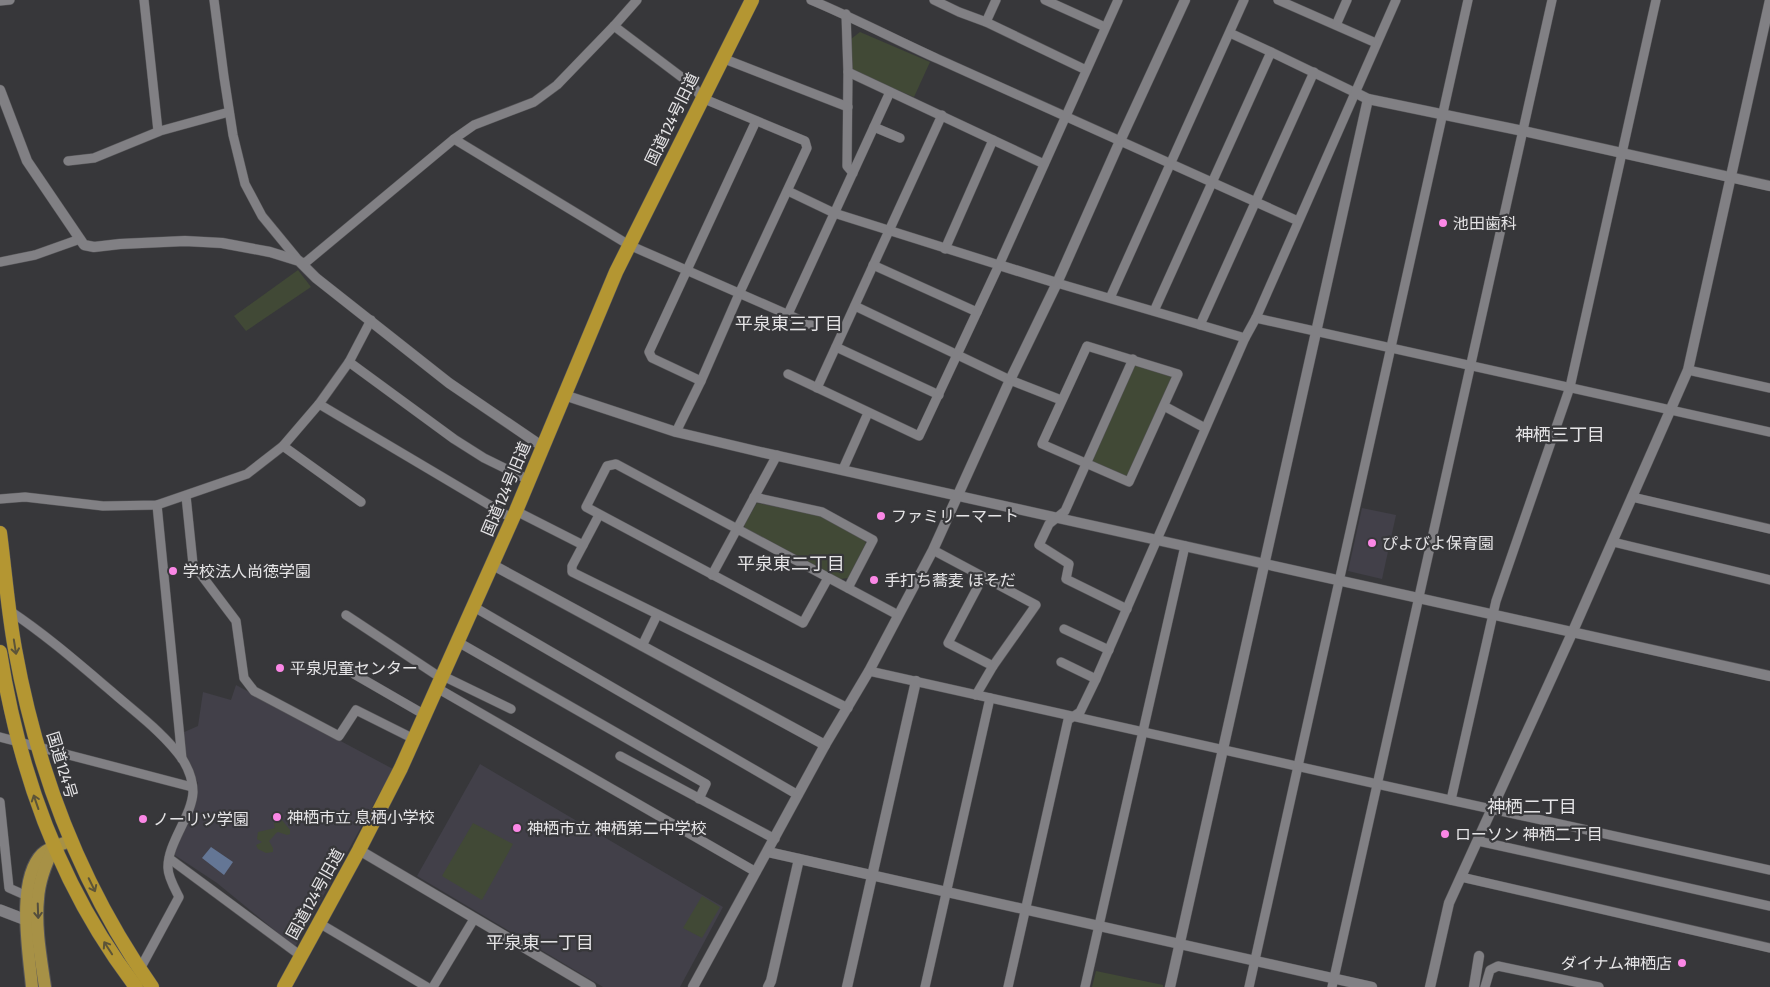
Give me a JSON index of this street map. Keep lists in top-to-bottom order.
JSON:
{
  "streets": {
    "highway": ["国道124号旧道", "国道124号"]
  },
  "districts": [
    "平泉東三丁目",
    "神栖三丁目",
    "平泉東二丁目",
    "神栖二丁目",
    "平泉東一丁目"
  ],
  "places": [
    "池田歯科",
    "ファミリーマート",
    "ぴよびよ保育園",
    "学校法人尚徳学園",
    "手打ち蕎麦 ほそだ",
    "平泉児童センター",
    "神栖市立 息栖小学校",
    "ノーリツ学園",
    "神栖市立 神栖第二中学校",
    "ローソン 神栖二丁目",
    "ダイナム神栖店"
  ]
}
